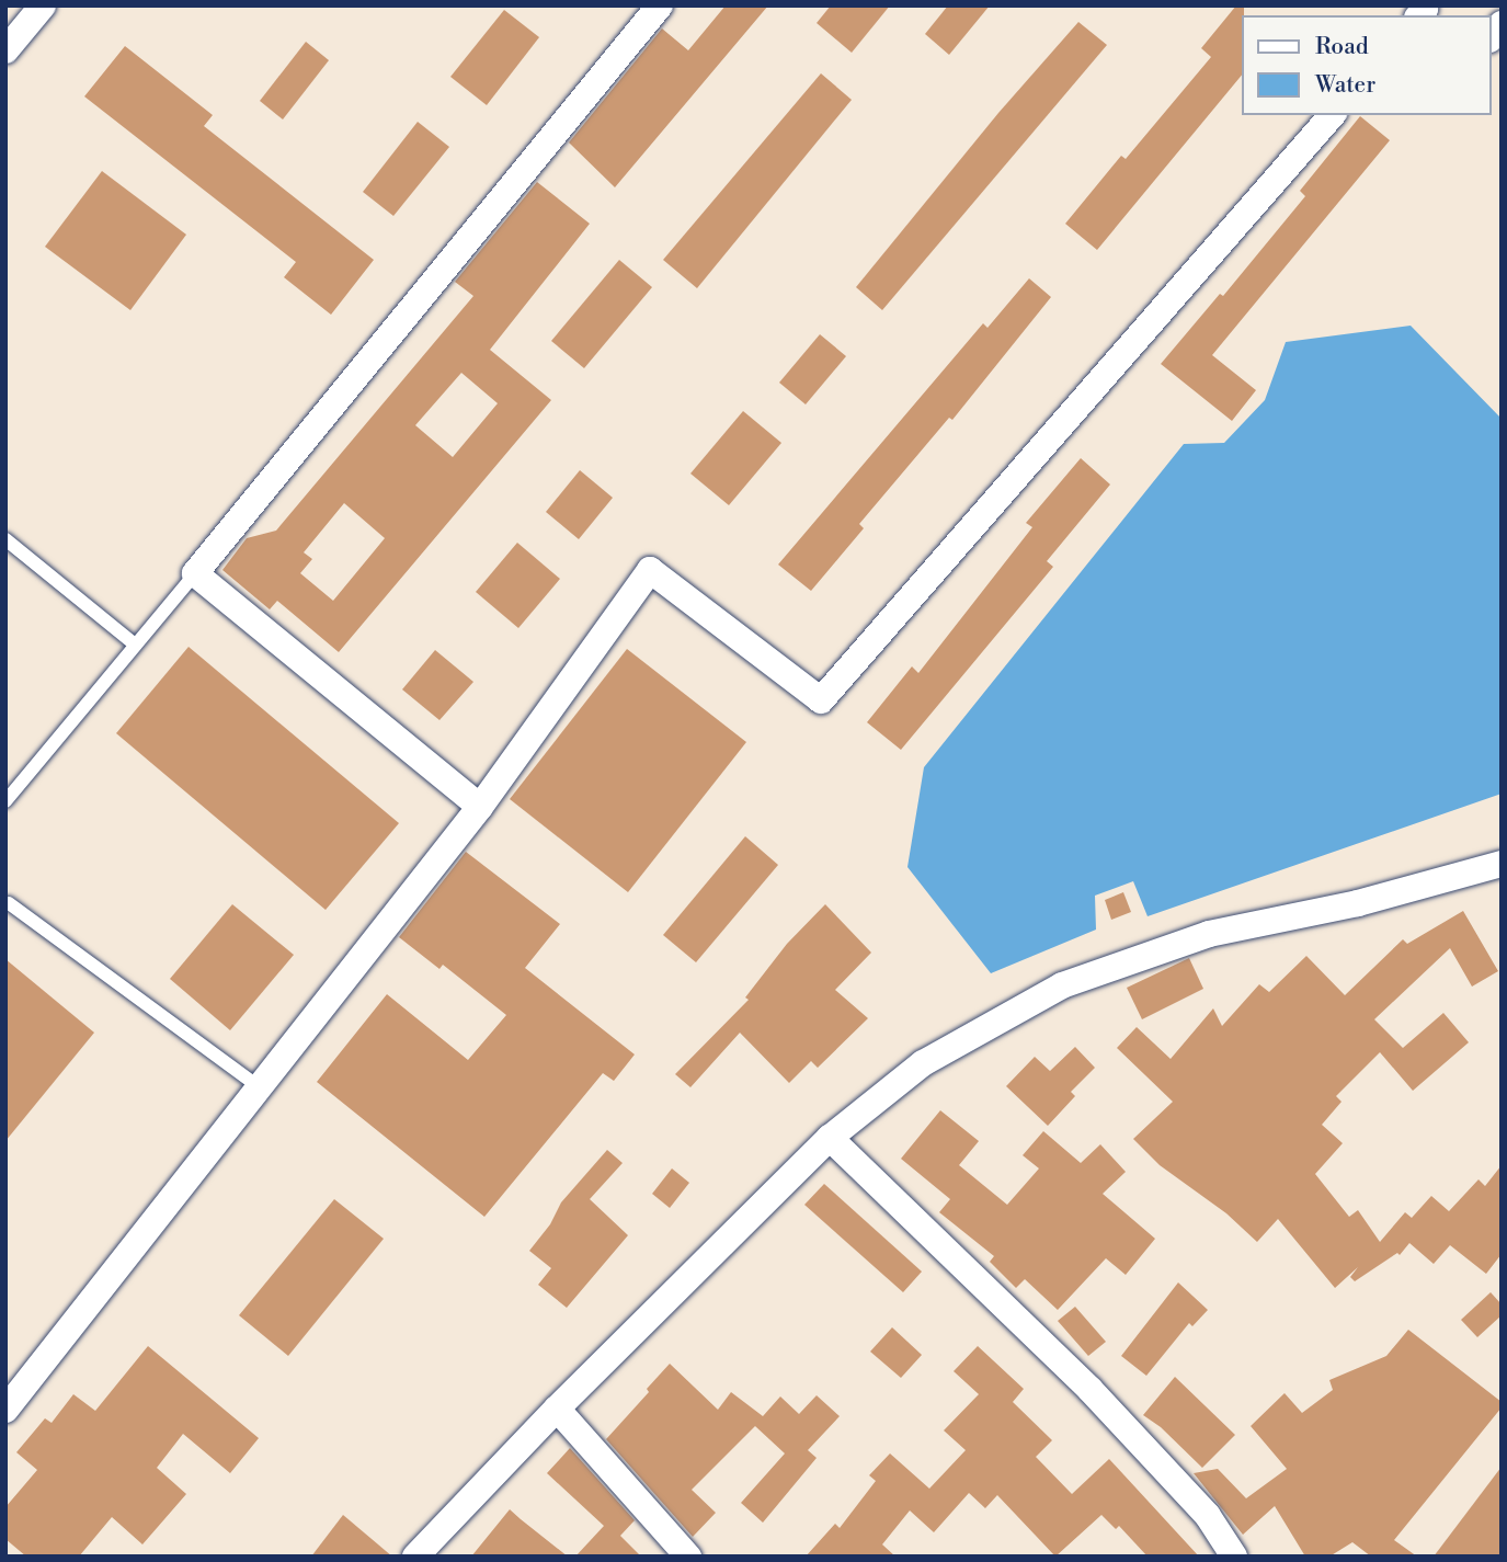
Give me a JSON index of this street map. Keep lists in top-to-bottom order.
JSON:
{
  "legend": ["Road", "Water"]
}
